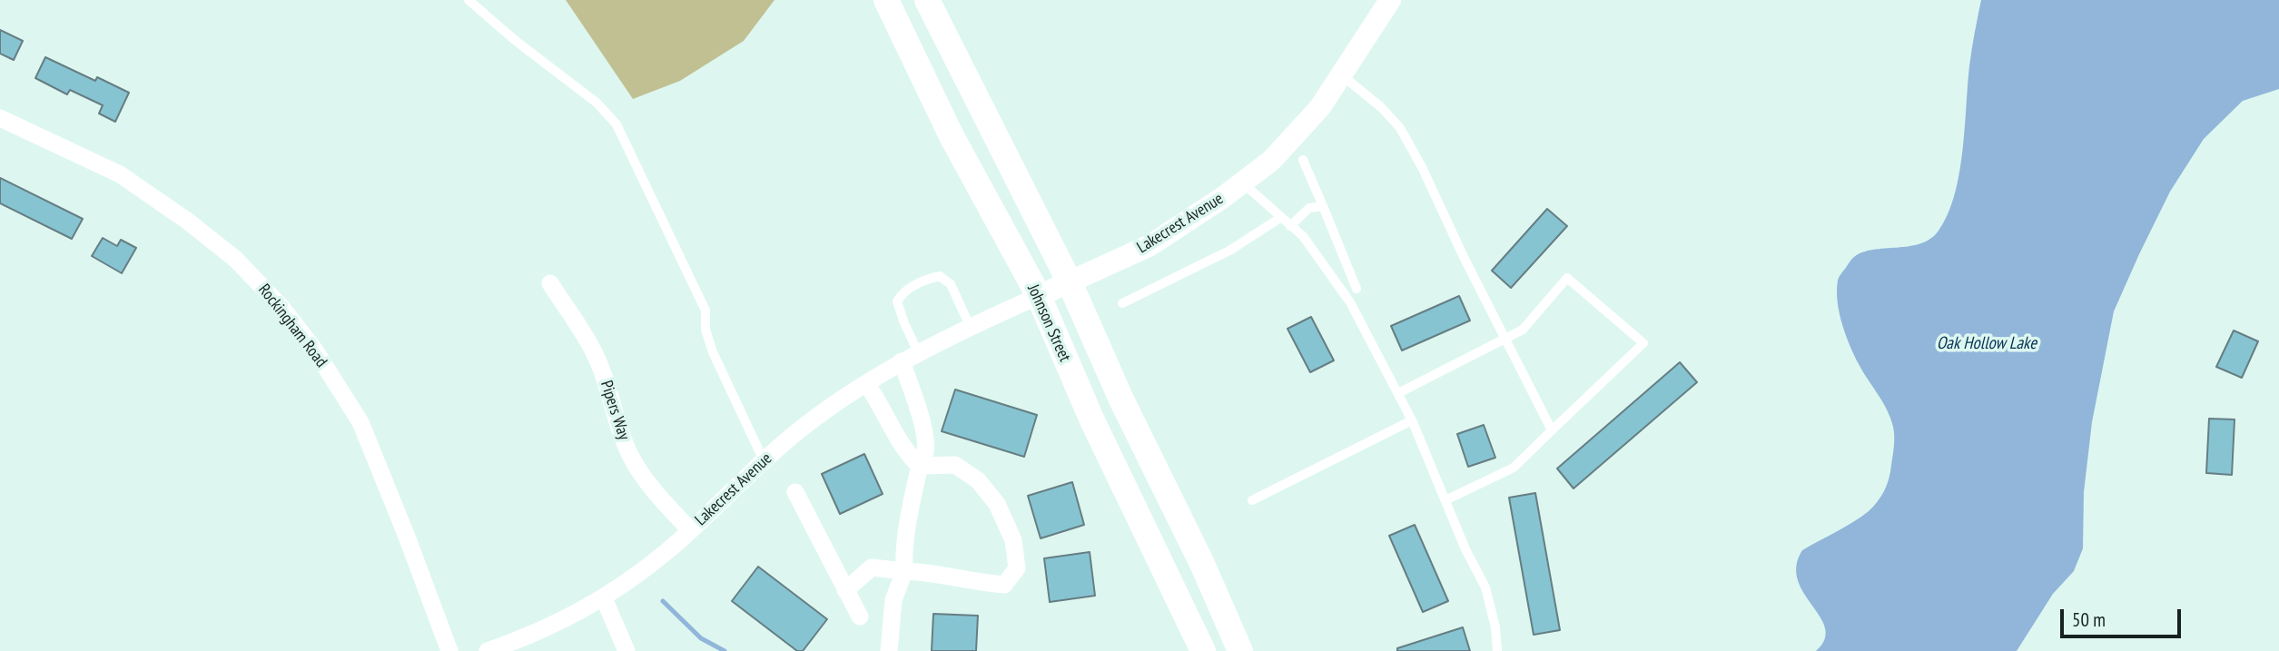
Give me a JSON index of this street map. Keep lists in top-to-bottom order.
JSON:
{
  "streets": {
    "main road": ["Johnson Street"],
    "street": ["Lakecrest Avenue", "Rockingham Road", "Pipers Way"]
  },
  "crossings": [
    ["Lakecrest Avenue", "Johnson Street"],
    ["Lakecrest Avenue", "Pipers Way"]
  ],
  "water": ["Oak Hollow Lake"],
  "scale_bar": "50 m"
}
